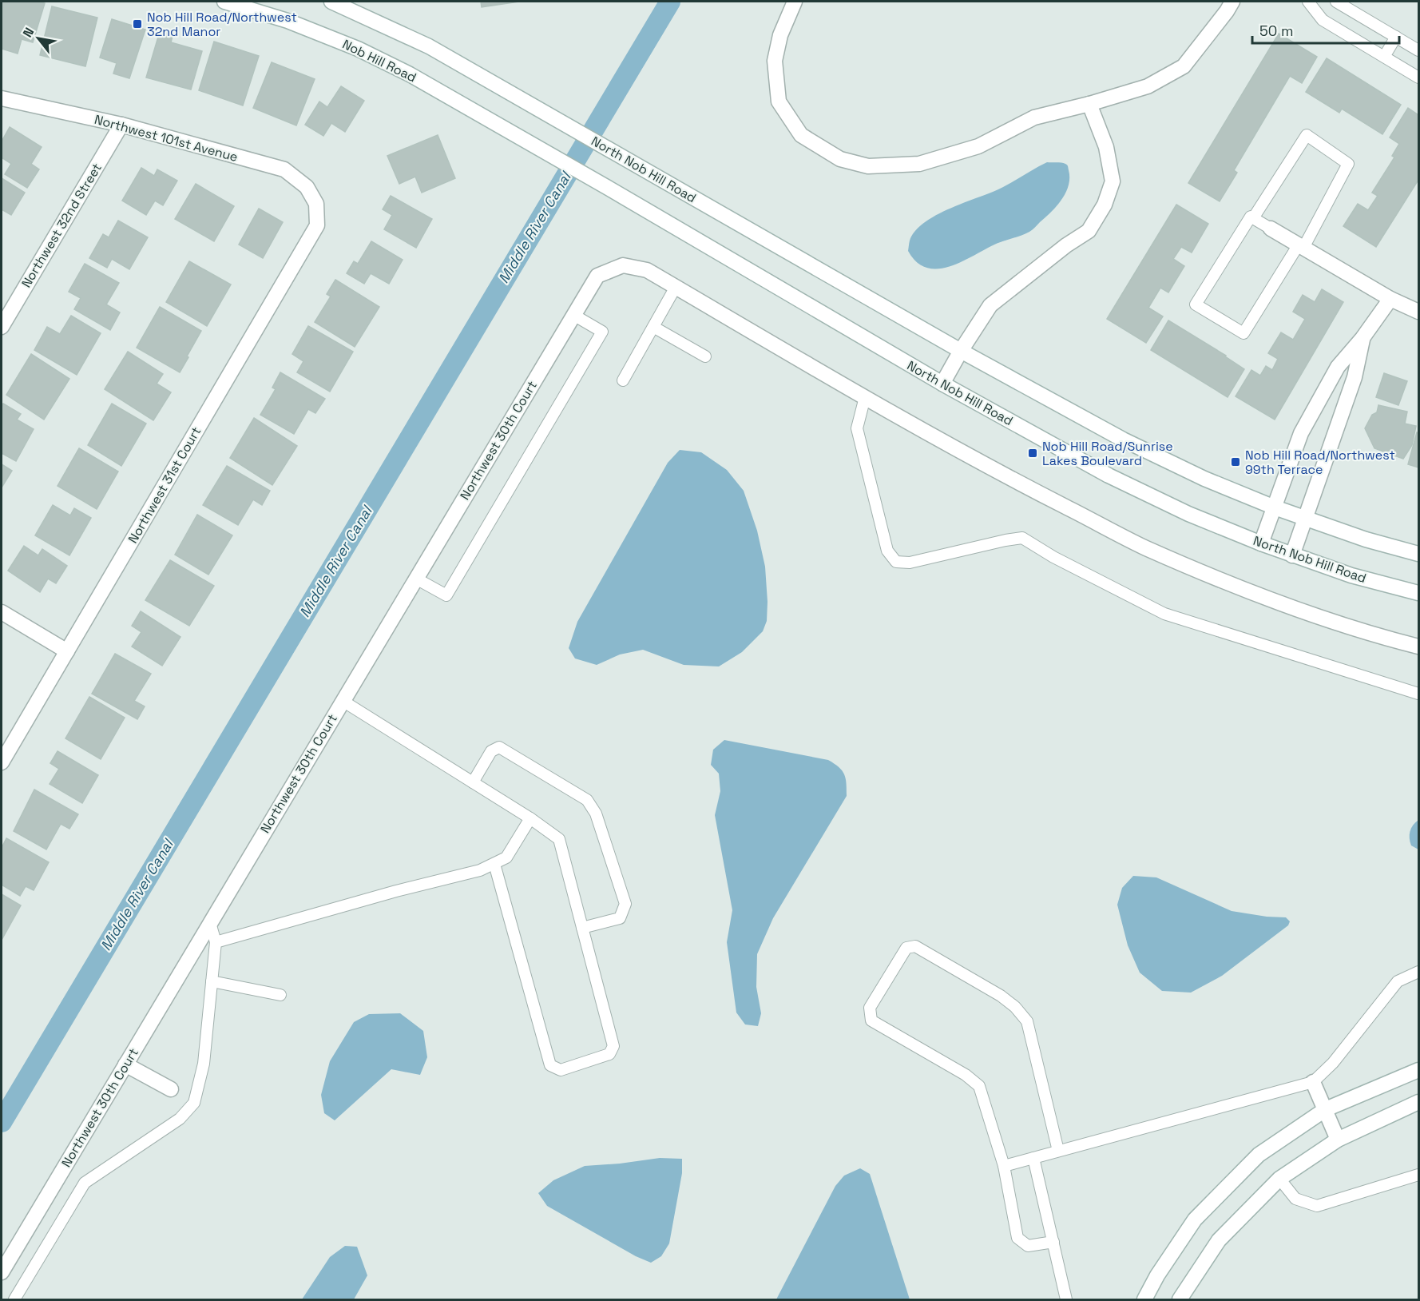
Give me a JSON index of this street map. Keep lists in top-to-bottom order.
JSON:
{
  "streets": {
    "street": [
      "Nob Hill Road",
      "Northwest 101st Avenue",
      "North Nob Hill Road",
      "Northwest 32nd Street",
      "Northwest 30th Court",
      "Northwest 31st Court"
    ]
  },
  "crossings": [
    ["Nob Hill Road", "North Nob Hill Road"],
    ["Northwest 101st Avenue", "Northwest 32nd Street"],
    ["Northwest 101st Avenue", "Northwest 31st Court"]
  ],
  "water": ["Middle River Canal"],
  "places": {
    "transit": ["Nob Hill Road/Northwest 32nd Manor", "Nob Hill Road/Sunrise Lakes Boulevard", "Nob Hill Road/Northwest 99th Terrace"]
  },
  "scale_bar": "50 m",
  "north": "top left"
}
